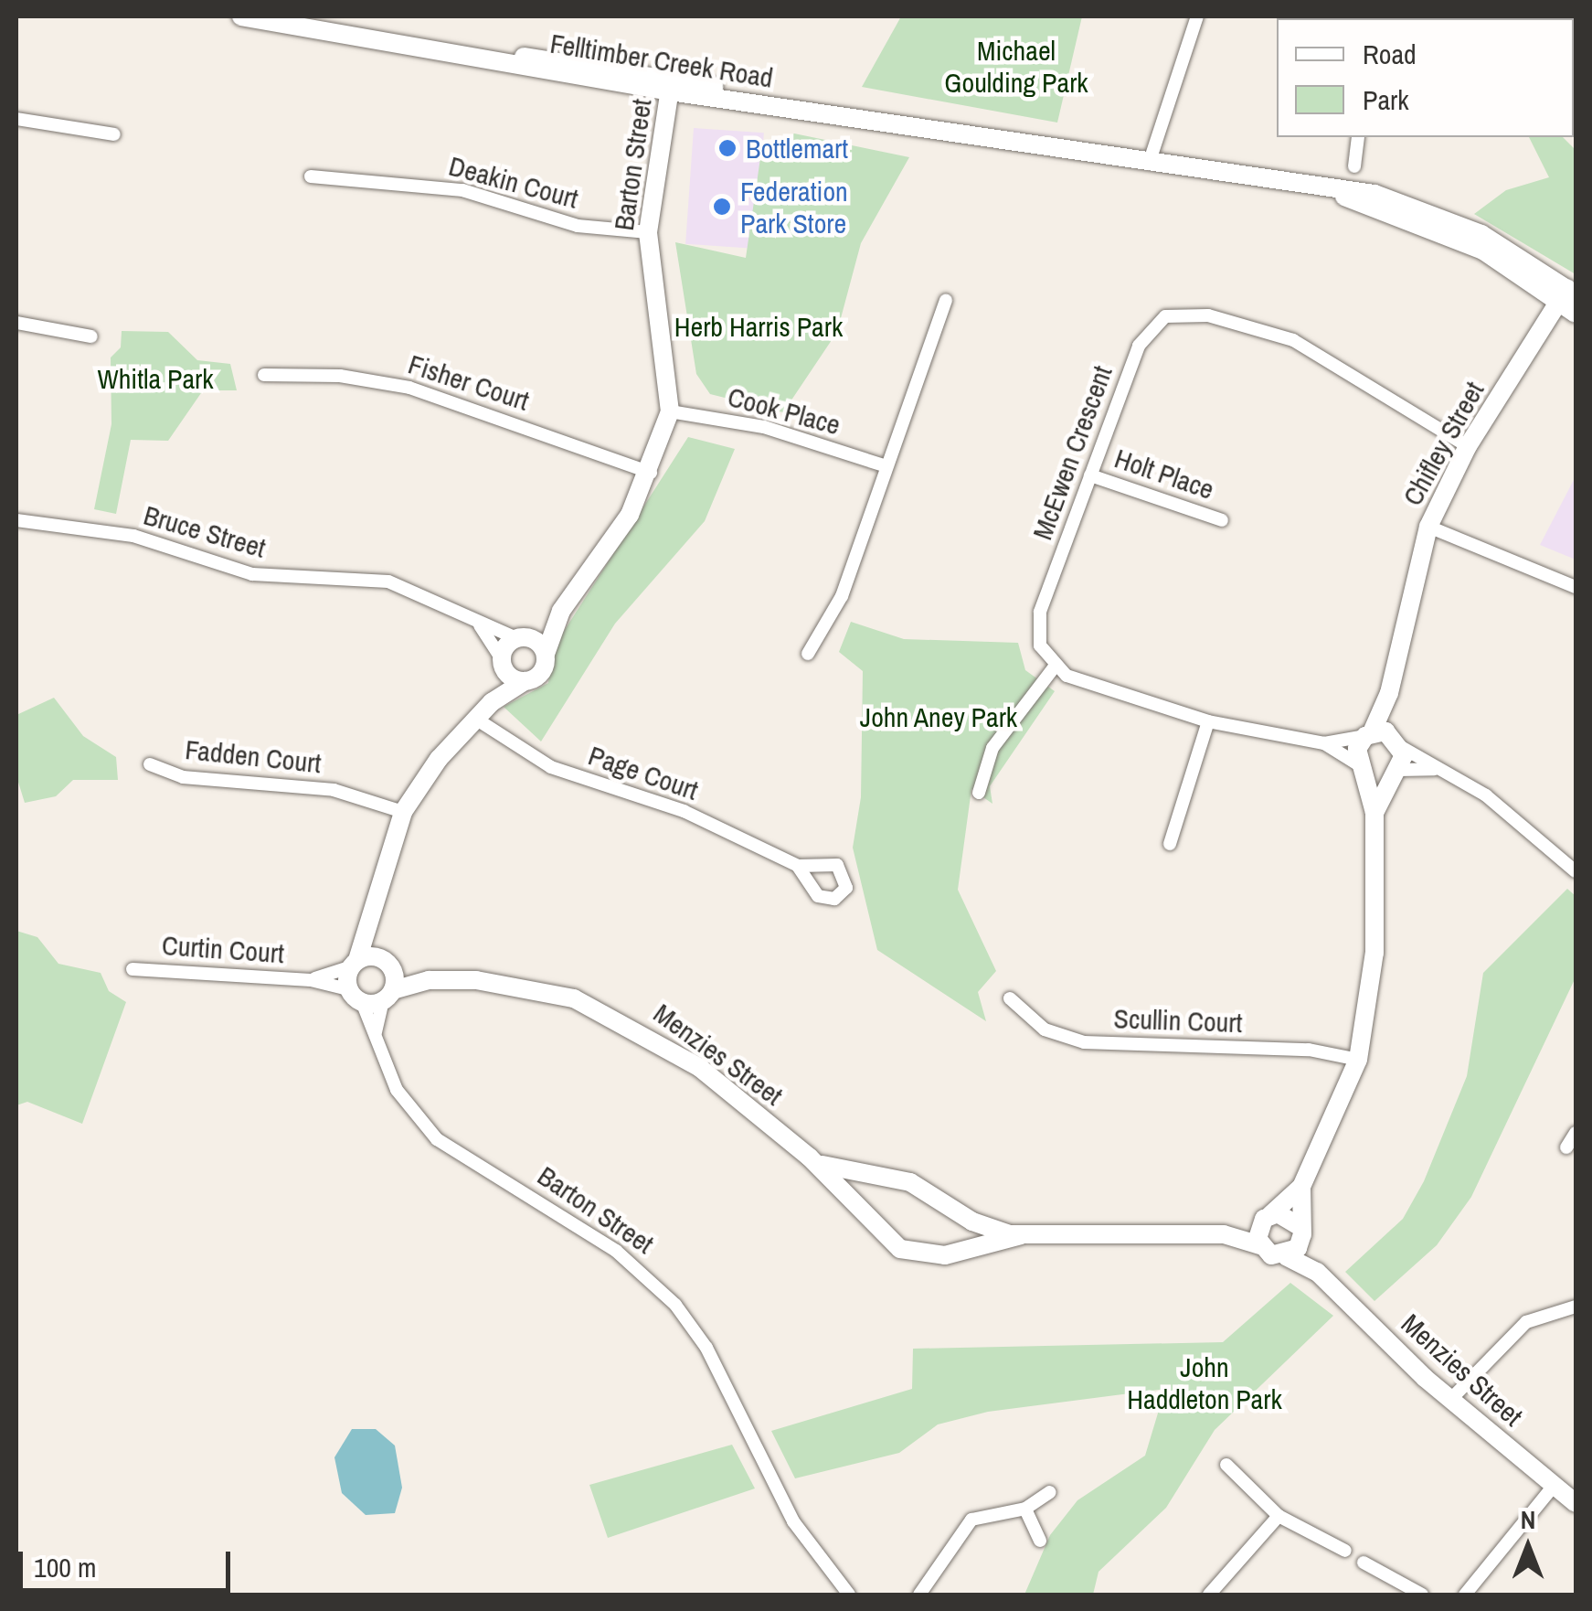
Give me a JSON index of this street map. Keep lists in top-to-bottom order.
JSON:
{
  "streets": {
    "street": [
      "Felltimber Creek Road",
      "Barton Street",
      "Deakin Court",
      "Fisher Court",
      "Cook Place",
      "Chifley Street",
      "McEwen Crescent",
      "Holt Place",
      "Bruce Street",
      "Fadden Court",
      "Page Court",
      "Curtin Court",
      "Scullin Court",
      "Menzies Street"
    ]
  },
  "crossings": [
    ["Felltimber Creek Road", "Barton Street"],
    ["Felltimber Creek Road", "Chifley Street"],
    ["Barton Street", "Deakin Court"],
    ["Barton Street", "Fisher Court"],
    ["Barton Street", "Cook Place"],
    ["Barton Street", "Bruce Street"],
    ["Barton Street", "Curtin Court"],
    ["Barton Street", "Menzies Street"],
    ["Chifley Street", "McEwen Crescent"],
    ["McEwen Crescent", "Holt Place"],
    ["Curtin Court", "Menzies Street"]
  ],
  "parks": [
    "Michael Goulding Park",
    "Herb Harris Park",
    "Whitla Park",
    "John Aney Park",
    "John Haddleton Park"
  ],
  "places": ["Bottlemart", "Federation Park Store"],
  "legend": ["Road", "Park"],
  "scale_bar": "100 m",
  "north": "top"
}
